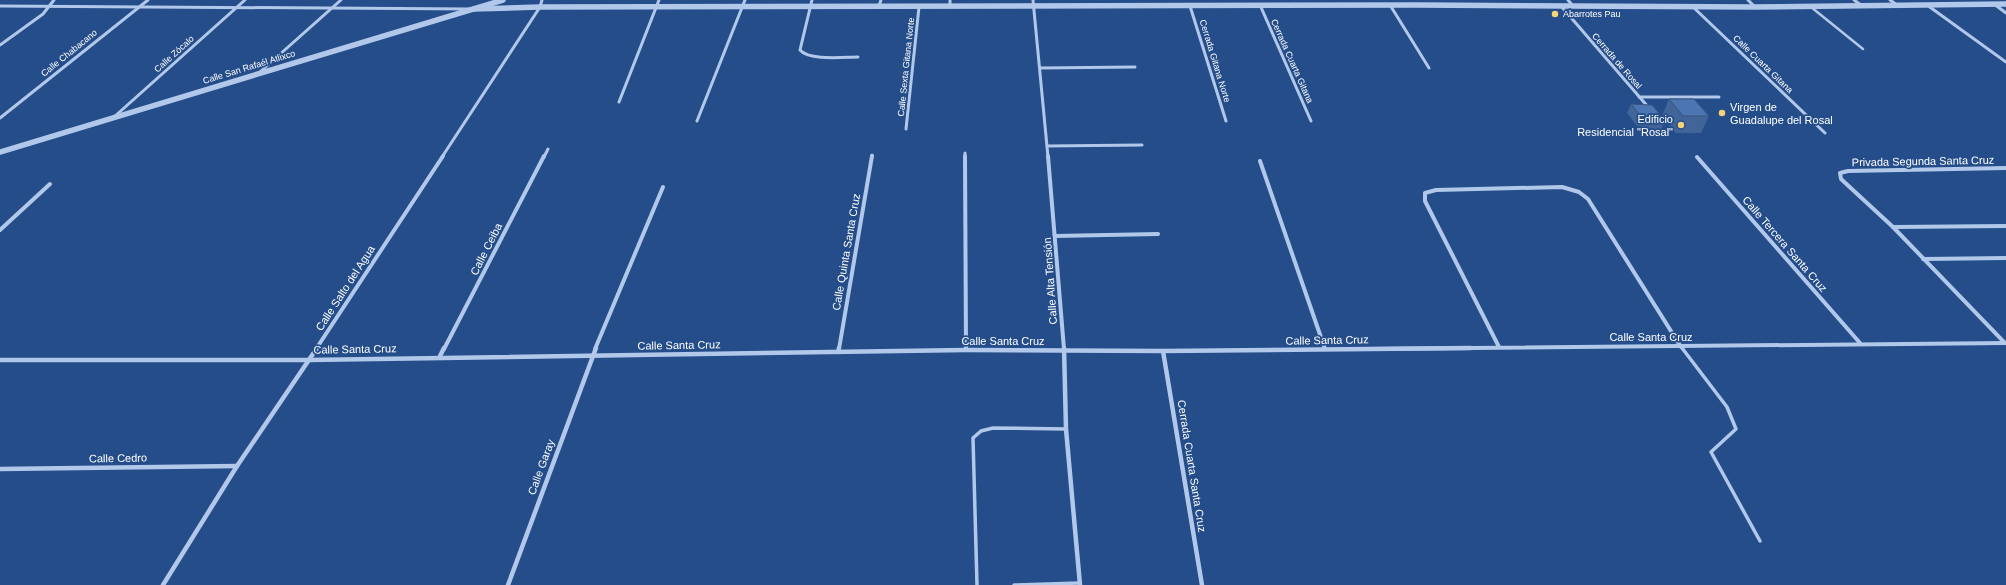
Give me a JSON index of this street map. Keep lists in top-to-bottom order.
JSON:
{
  "streets": {
    "street": [
      "Calle Chabacano",
      "Calle Zócalo",
      "Cerrada Gitana Norte",
      "Cerrada Cuarta Gitana",
      "Cerrada de Rosal",
      "Calle Cuarta Gitana",
      "Calle San Rafaél Atlixco",
      "Calle Sexta Gitana Norte",
      "Privada Segunda Santa Cruz",
      "Calle Tercera Santa Cruz",
      "Calle Ceiba",
      "Calle Quinta Santa Cruz",
      "Calle Alta Tensión",
      "Calle Salto del Agua",
      "Calle Santa Cruz",
      "Calle Cedro",
      "Cerrada Cuarta Santa Cruz",
      "Calle Garay"
    ]
  },
  "crossings": [
    ["Calle Zócalo", "Calle San Rafaél Atlixco"],
    ["Calle Tercera Santa Cruz", "Calle Santa Cruz"],
    ["Calle Ceiba", "Calle Santa Cruz"],
    ["Calle Quinta Santa Cruz", "Calle Santa Cruz"],
    ["Calle Alta Tensión", "Calle Santa Cruz"],
    ["Calle Salto del Agua", "Calle Santa Cruz"],
    ["Calle Salto del Agua", "Calle Cedro"],
    ["Calle Santa Cruz", "Cerrada Cuarta Santa Cruz"],
    ["Calle Santa Cruz", "Calle Garay"]
  ],
  "places": ["Abarrotes Pau", "Virgen de Guadalupe del Rosal", "Edificio Residencial \"Rosal\""]
}
